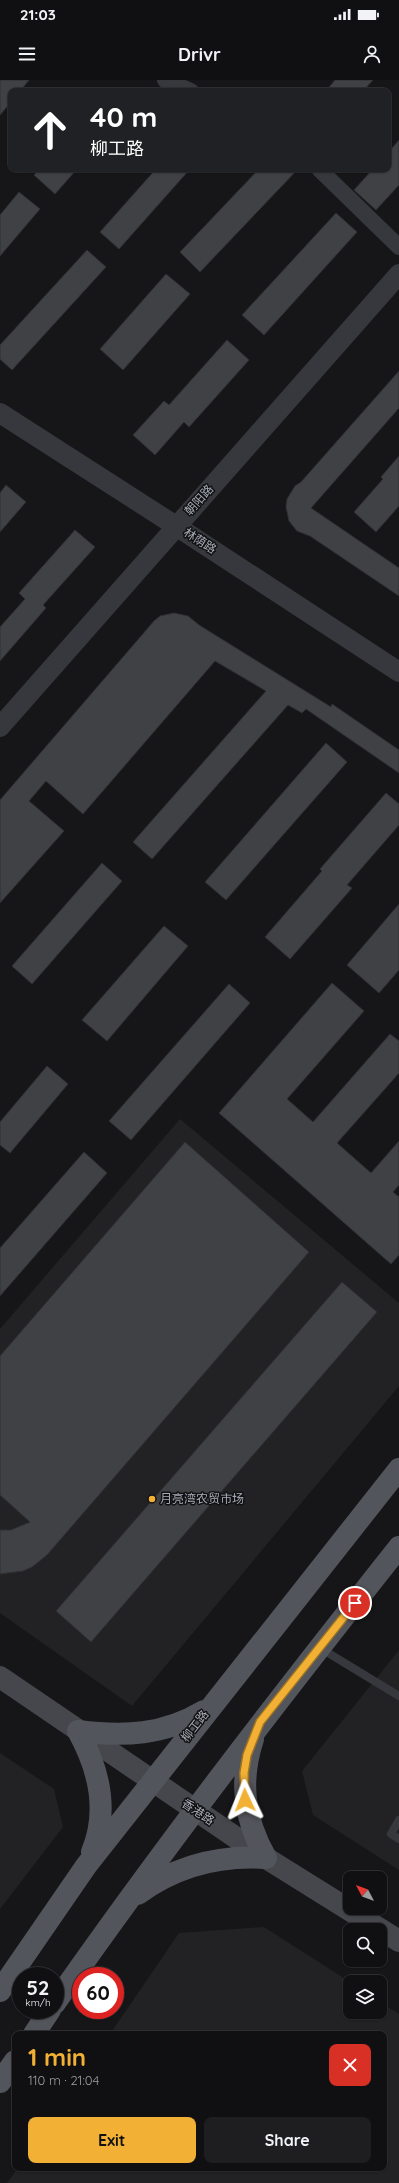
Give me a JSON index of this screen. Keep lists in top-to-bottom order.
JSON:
{
  "streets": {
    "main road": ["柳工路", "香港路"],
    "street": ["朝阳路", "林荫路"]
  },
  "crossings": [
    ["朝阳路", "林荫路"],
    ["柳工路", "香港路"]
  ],
  "places": ["月亮湾农贸市场"],
  "north": "top left",
  "page": {
    "status": "21:03",
    "header": "Drivr",
    "turn": ["40 m", "柳工路"],
    "speed": "52 km/h",
    "limit": "60",
    "heading": ["1 min", "110 m · 21:04"],
    "buttons": ["Exit", "Share"]
  }
}
